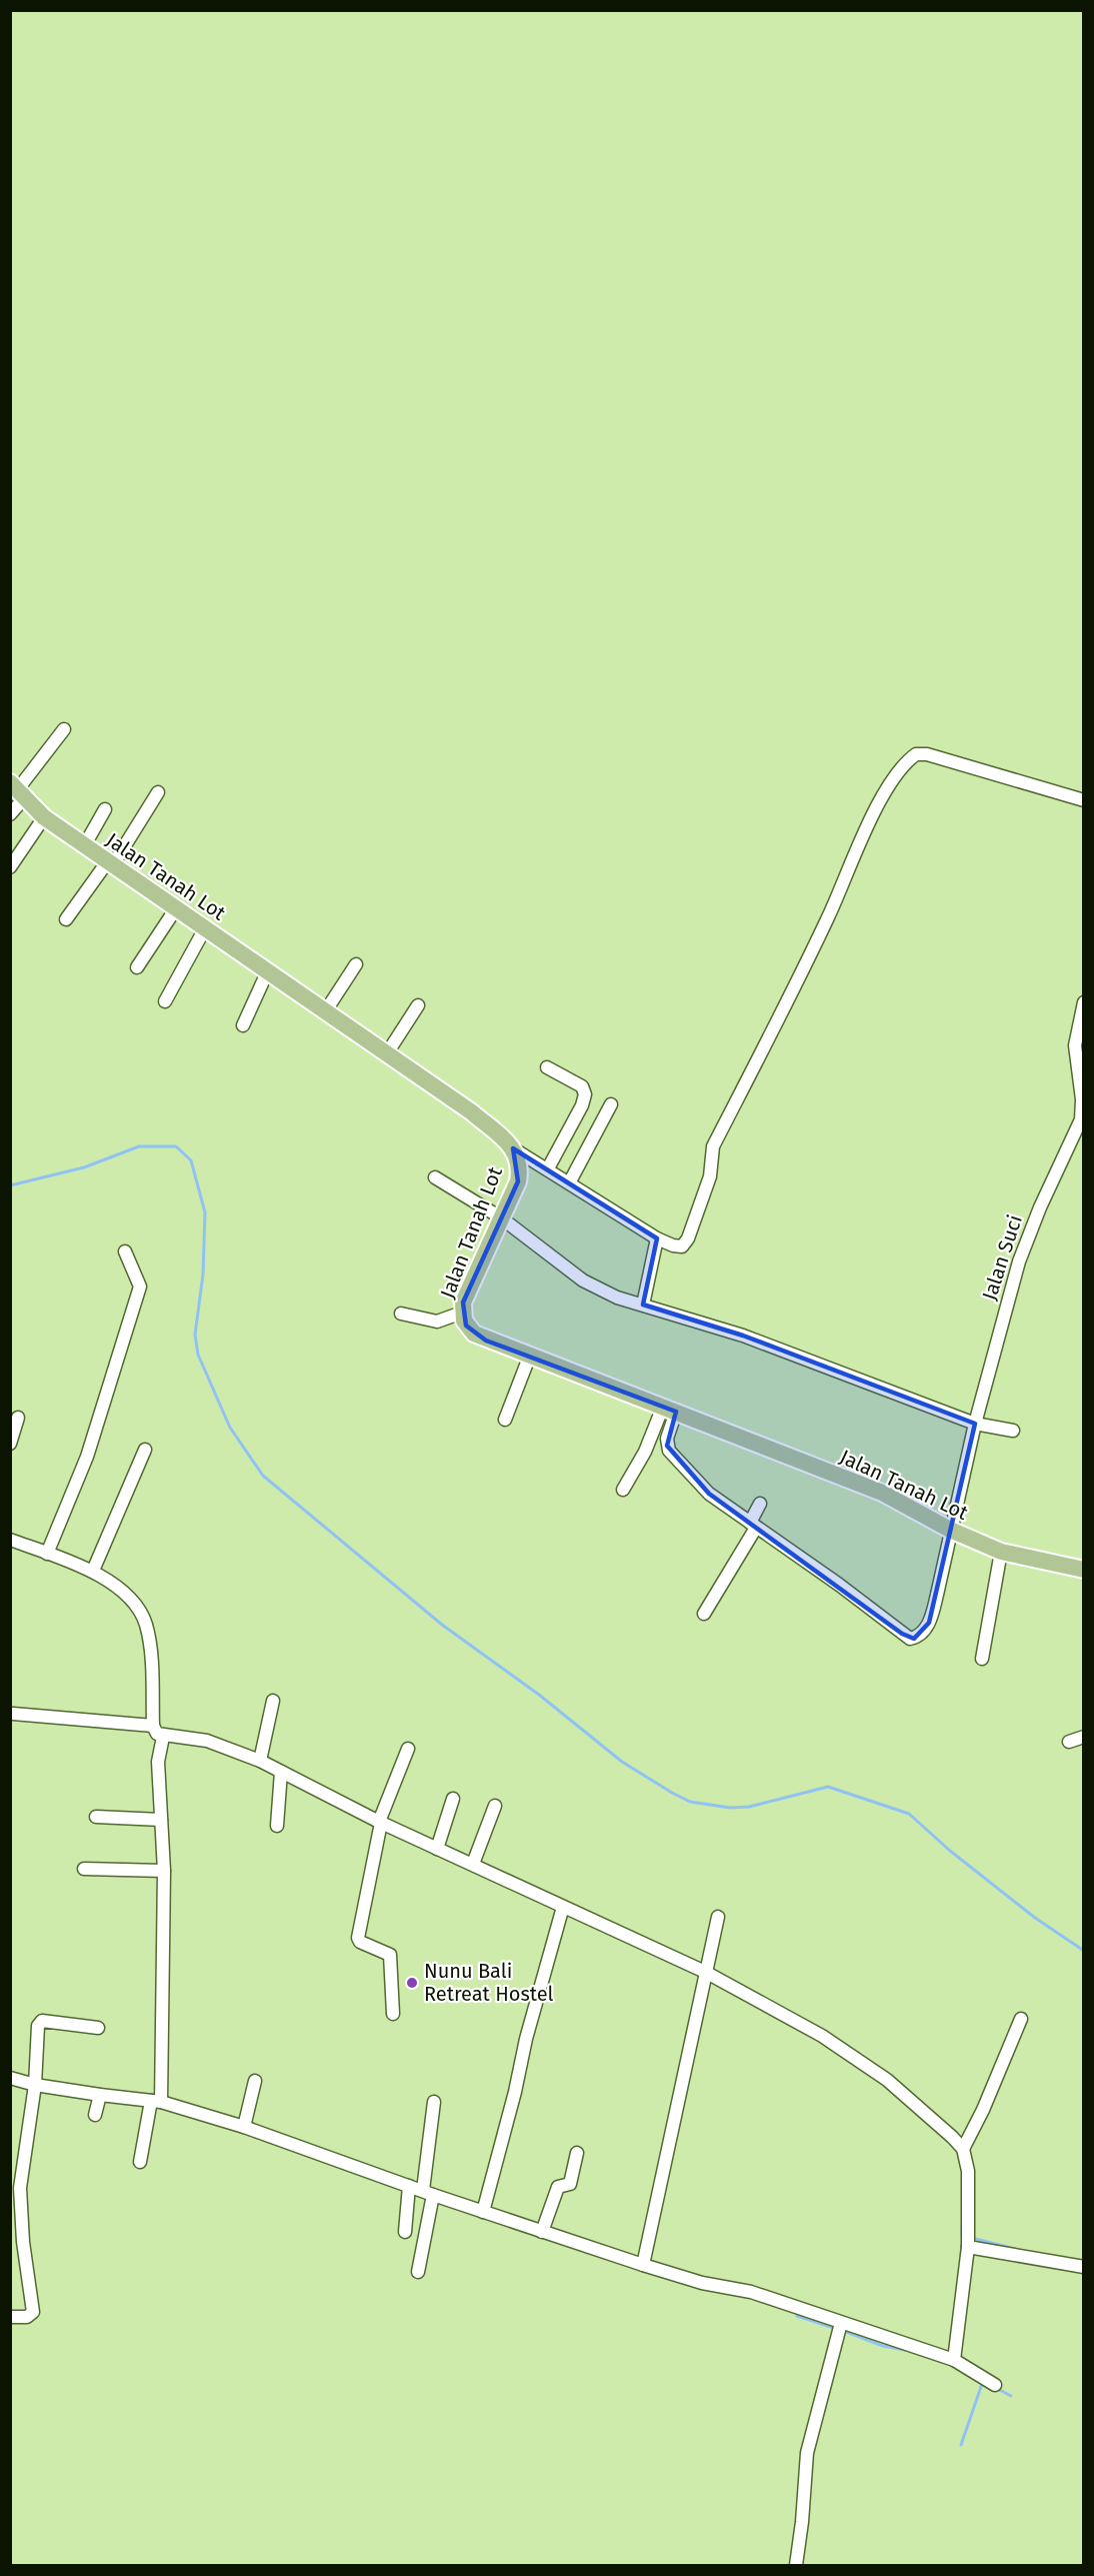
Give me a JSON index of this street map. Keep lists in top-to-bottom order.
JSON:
{
  "streets": {
    "main road": ["Jalan Tanah Lot"],
    "street": ["Jalan Suci"]
  },
  "crossings": [
    ["Jalan Tanah Lot", "Jalan Suci"]
  ],
  "places": ["Nunu Bali Retreat Hostel"]
}
